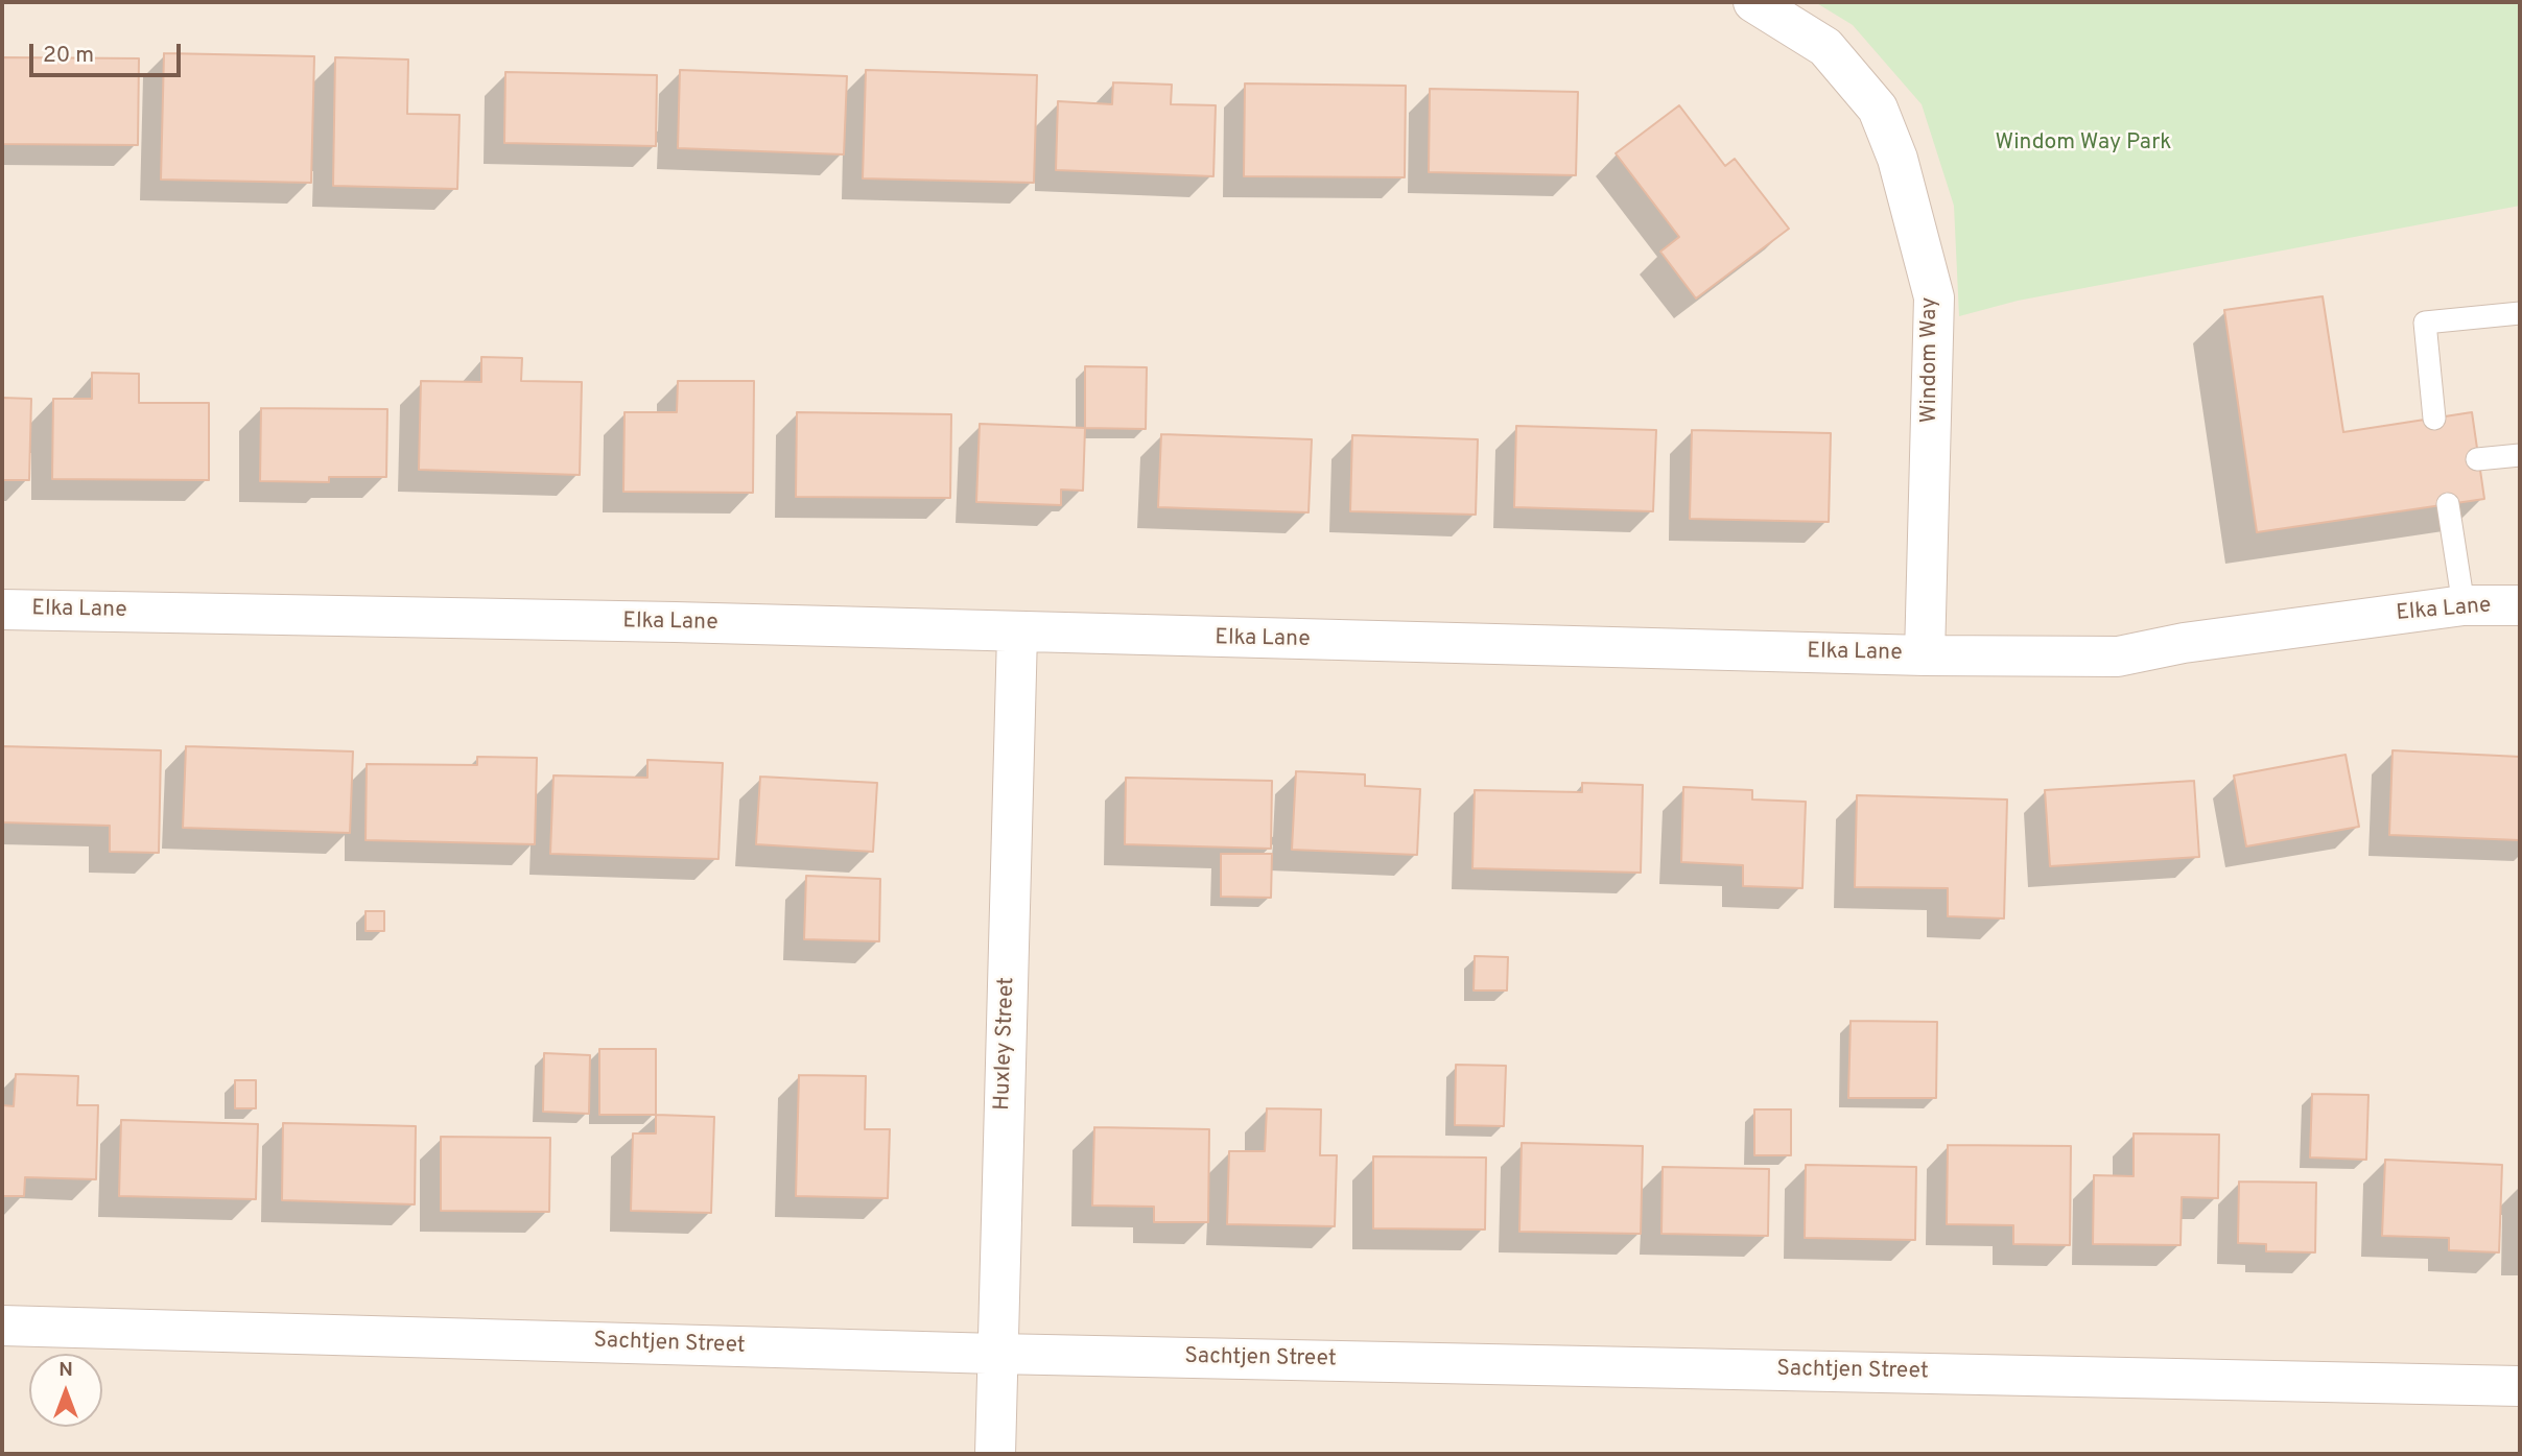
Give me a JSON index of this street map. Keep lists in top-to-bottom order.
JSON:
{
  "streets": {
    "street": [
      "Windom Way",
      "Elka Lane",
      "Huxley Street",
      "Sachtjen Street"
    ]
  },
  "crossings": [
    ["Windom Way", "Elka Lane"],
    ["Elka Lane", "Huxley Street"],
    ["Huxley Street", "Sachtjen Street"]
  ],
  "parks": ["Windom Way Park"],
  "scale_bar": "20 m",
  "north": "top"
}
